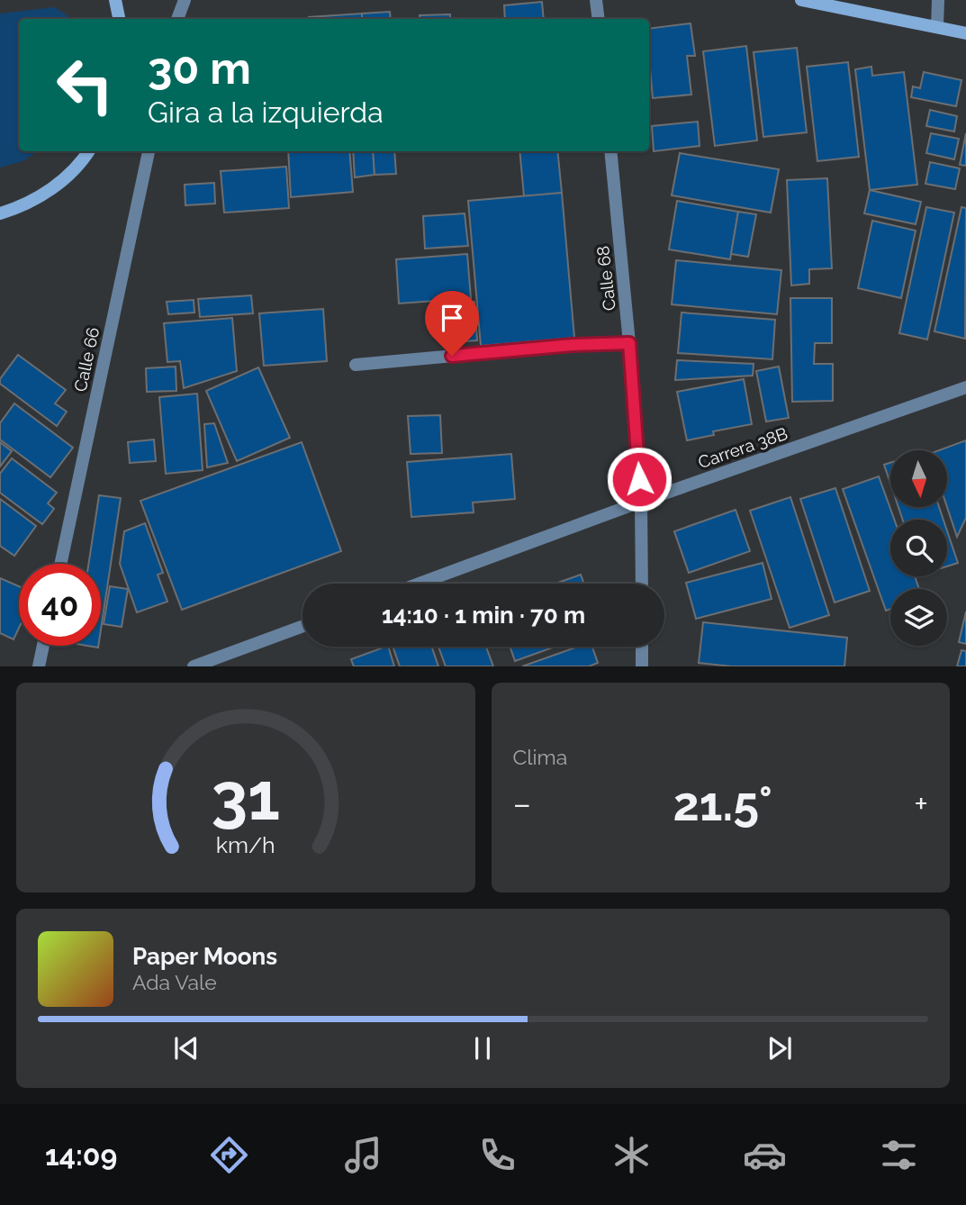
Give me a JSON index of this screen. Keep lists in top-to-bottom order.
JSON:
{
  "streets": {
    "street": ["Calle 68", "Calle 66", "Carrera 38B"]
  },
  "crossings": [
    ["Calle 68", "Carrera 38B"]
  ],
  "north": "bottom",
  "page": {
    "turn": ["30 m", "Gira a la izquierda"],
    "limit": "40",
    "trip": "14:10 · 1 min · 70 m",
    "tile": "Clima",
    "heat": ["−", "21.5°", "+"],
    "song": ["Paper Moons", "Ada Vale"],
    "tabs": "14:09",
    "gauge": ["31", "km/h"]
  }
}
